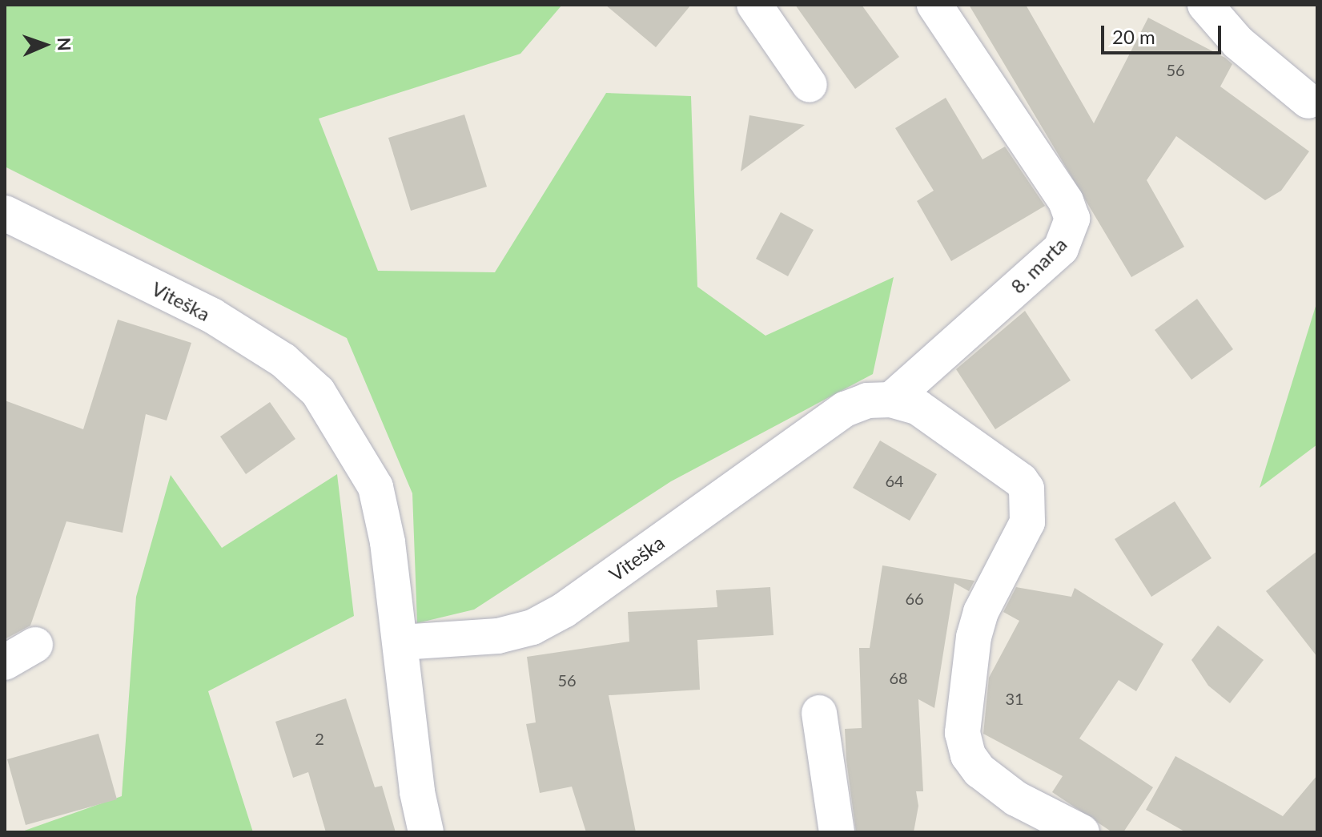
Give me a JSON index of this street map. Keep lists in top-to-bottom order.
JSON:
{
  "streets": {
    "street": ["8. marta", "Viteška"]
  },
  "crossings": [
    ["8. marta", "Viteška"]
  ],
  "house_numbers": [
    "56",
    "64",
    "66",
    "68",
    "56",
    "31",
    "2"
  ],
  "scale_bar": "20 m",
  "north": "right"
}
